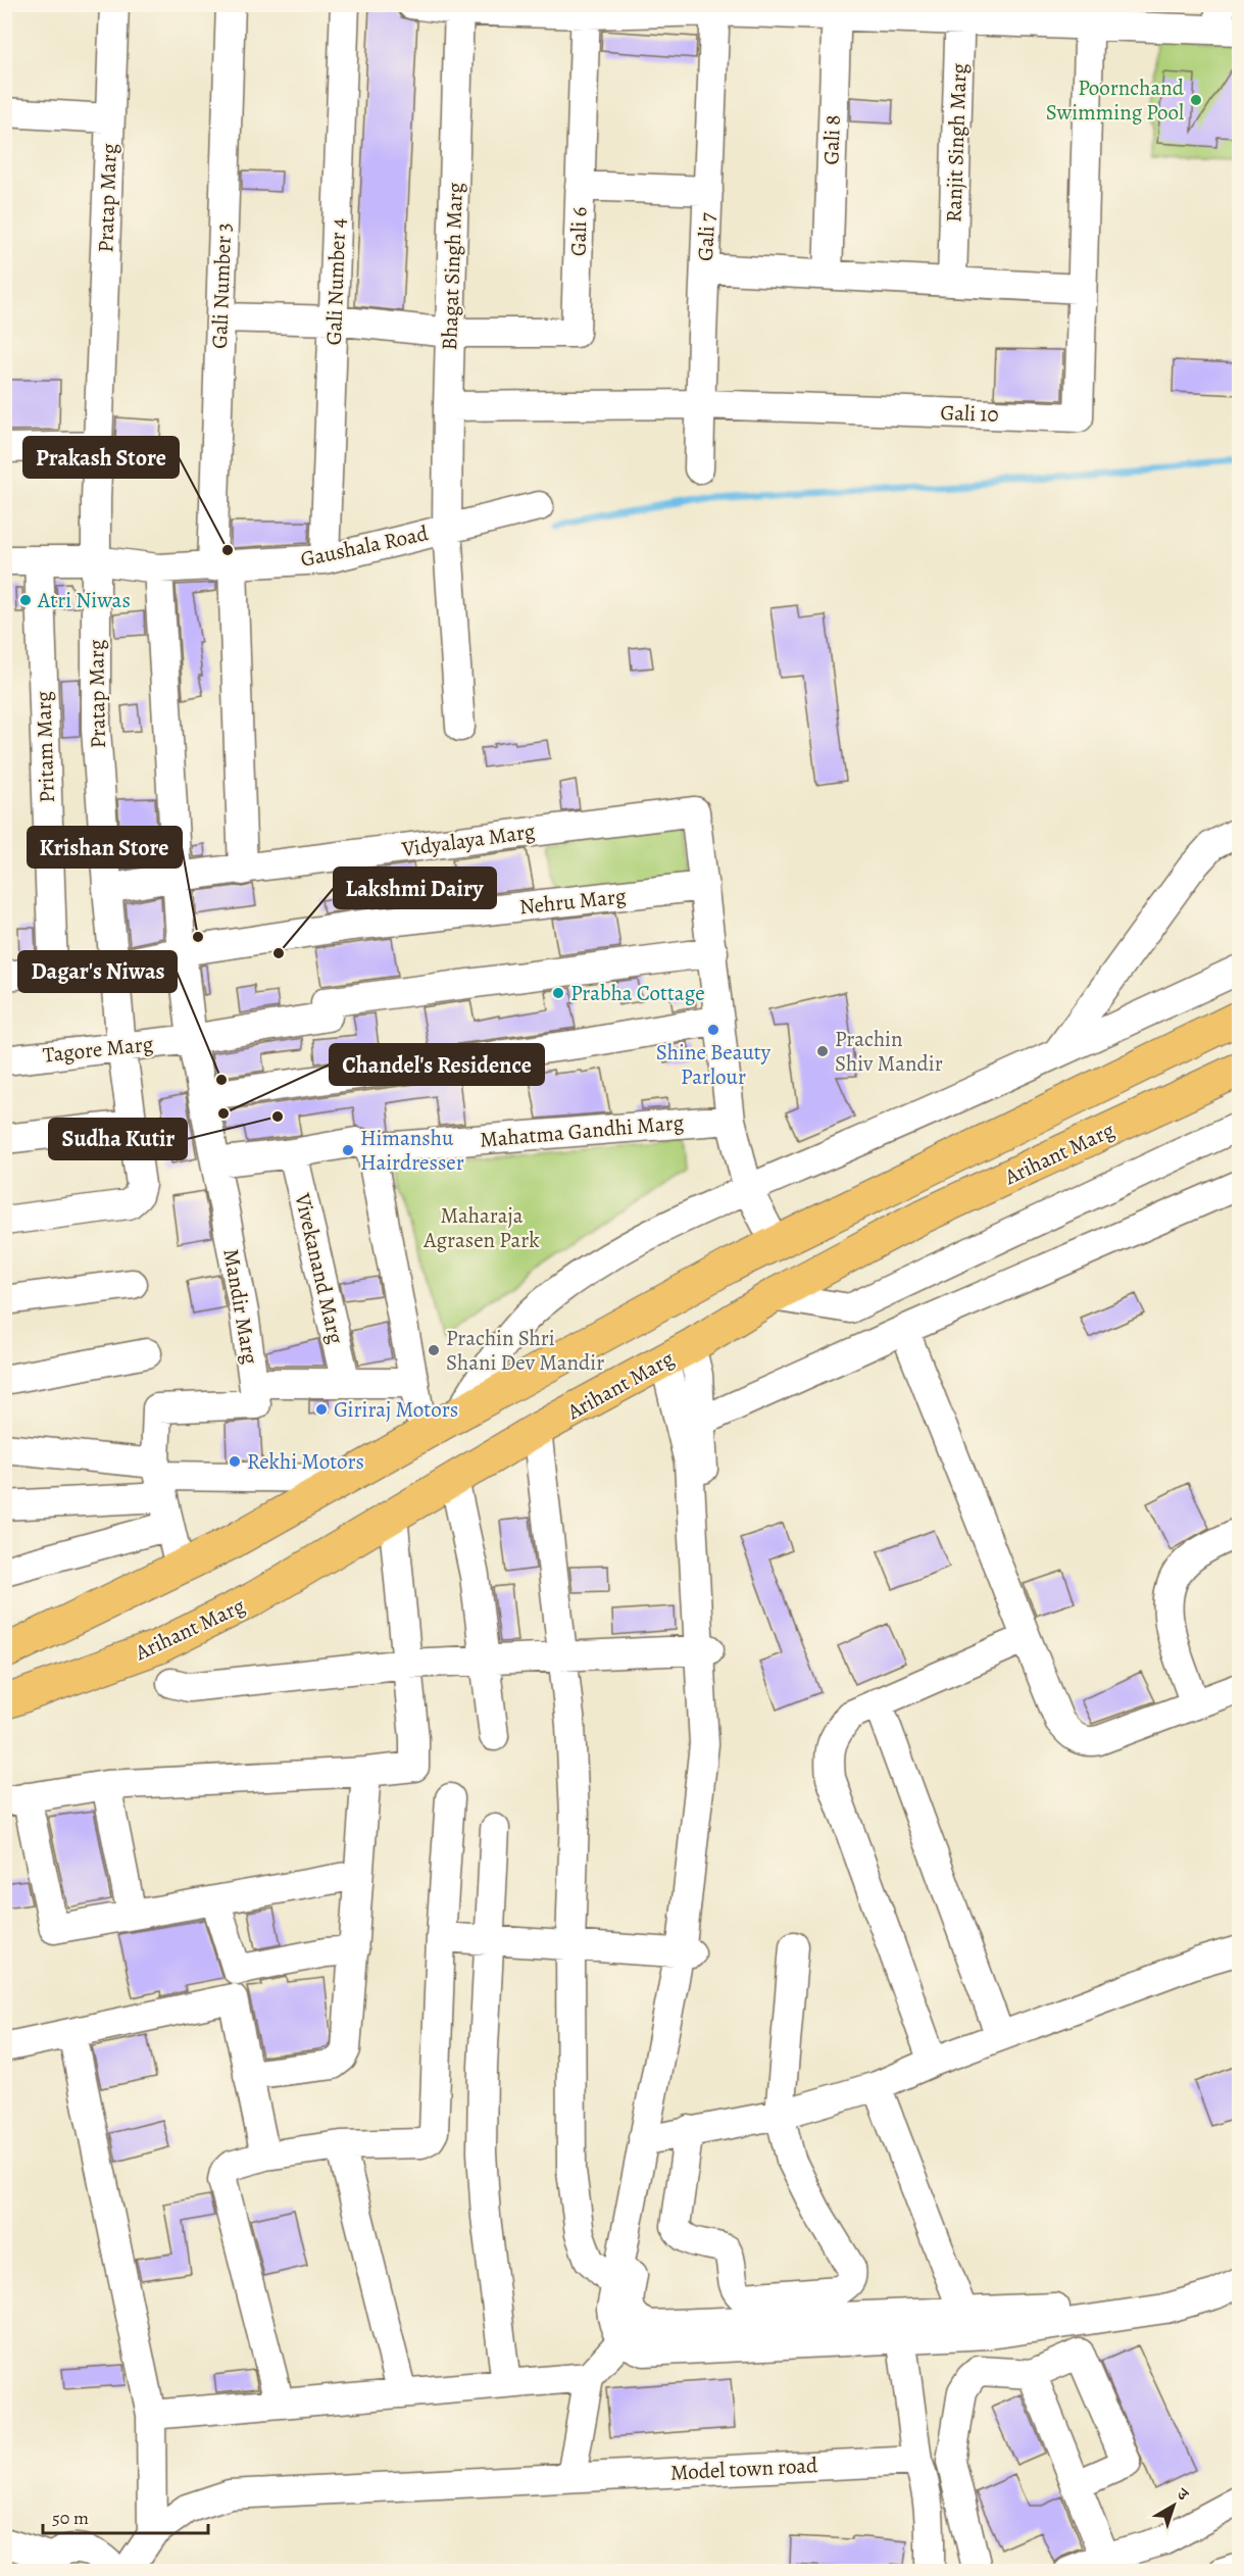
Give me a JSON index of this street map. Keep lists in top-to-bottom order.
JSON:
{
  "streets": {
    "main road": ["Arihant Marg"],
    "street": [
      "Gali 8",
      "Ranjit Singh Marg",
      "Pratap Marg",
      "Gali 6",
      "Gali 7",
      "Bhagat Singh Marg",
      "Gali Number 4",
      "Gali Number 3",
      "Gali 10",
      "Gaushala Road",
      "Pritam Marg",
      "Vidyalaya Marg",
      "Nehru Marg",
      "Tagore Marg",
      "Mahatma Gandhi Marg",
      "Vivekanand Marg",
      "Mandir Marg",
      "Model town road"
    ]
  },
  "crossings": [
    ["Pratap Marg", "Gaushala Road"],
    ["Pratap Marg", "Vidyalaya Marg"],
    ["Pratap Marg", "Nehru Marg"],
    ["Pratap Marg", "Tagore Marg"],
    ["Gali 6", "Bhagat Singh Marg"],
    ["Gali 7", "Gali 10"],
    ["Bhagat Singh Marg", "Gali 10"],
    ["Bhagat Singh Marg", "Gaushala Road"],
    ["Gali Number 4", "Gaushala Road"],
    ["Gali Number 3", "Gaushala Road"],
    ["Gali Number 3", "Vidyalaya Marg"],
    ["Gaushala Road", "Pritam Marg"],
    ["Gaushala Road", "Mandir Marg"],
    ["Pritam Marg", "Nehru Marg"],
    ["Vidyalaya Marg", "Nehru Marg"],
    ["Vidyalaya Marg", "Mandir Marg"],
    ["Nehru Marg", "Mandir Marg"],
    ["Tagore Marg", "Mandir Marg"],
    ["Mahatma Gandhi Marg", "Vivekanand Marg"],
    ["Mahatma Gandhi Marg", "Mandir Marg"],
    ["Arihant Marg", "Mandir Marg"]
  ],
  "parks": ["Maharaja Agrasen Park"],
  "places": [
    "Poornchand Swimming Pool",
    "Prakash Store",
    "Atri Niwas",
    "Krishan Store",
    "Lakshmi Dairy",
    "Prabha Cottage",
    "Shine Beauty Parlour",
    "Prachin Shiv Mandir",
    "Dagar's Niwas",
    "Chandel's Residence",
    "Sudha Kutir",
    "Himanshu Hairdresser",
    "Prachin Shri Shani Dev Mandir",
    "Giriraj Motors",
    "Rekhi Motors"
  ],
  "scale_bar": "50 m",
  "north": "top right"
}
